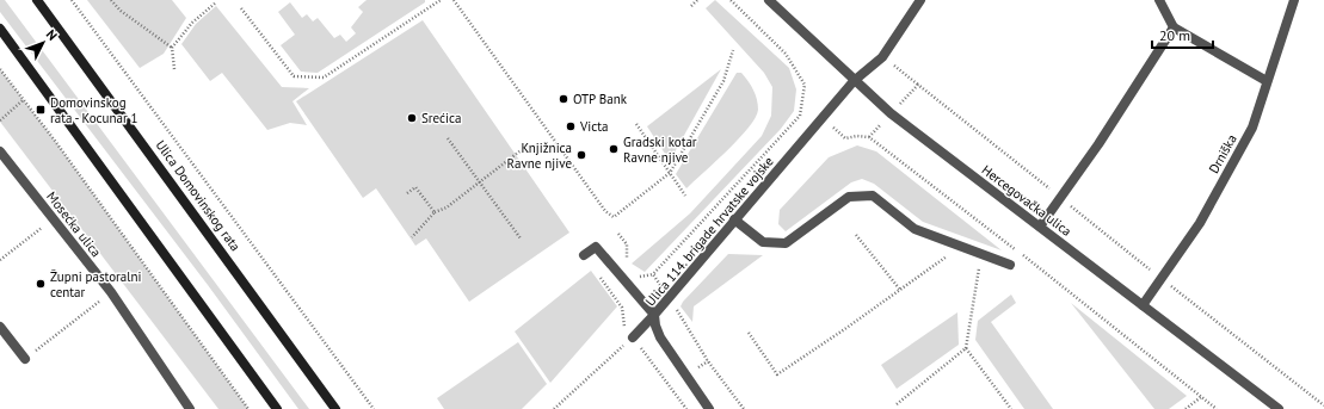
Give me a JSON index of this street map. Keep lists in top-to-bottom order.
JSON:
{
  "streets": {
    "main road": ["Ulica Domovinskog rata"],
    "street": [
      "Drniška",
      "Hercegovačka ulica",
      "Mosećka ulica",
      "Ulica 114. brigade hrvatske vojske"
    ]
  },
  "crossings": [
    ["Drniška", "Hercegovačka ulica"],
    ["Hercegovačka ulica", "Ulica 114. brigade hrvatske vojske"]
  ],
  "places": {
    "other": [
      "OTP Bank",
      "Srećica",
      "Victa",
      "Gradski kotar Ravne njive",
      "Knjižnica Ravne njive",
      "Župni pastoralni centar"
    ],
    "transit": ["Domovinskog rata - Kocunar 1"]
  },
  "scale_bar": "20 m",
  "north": "top right"
}
